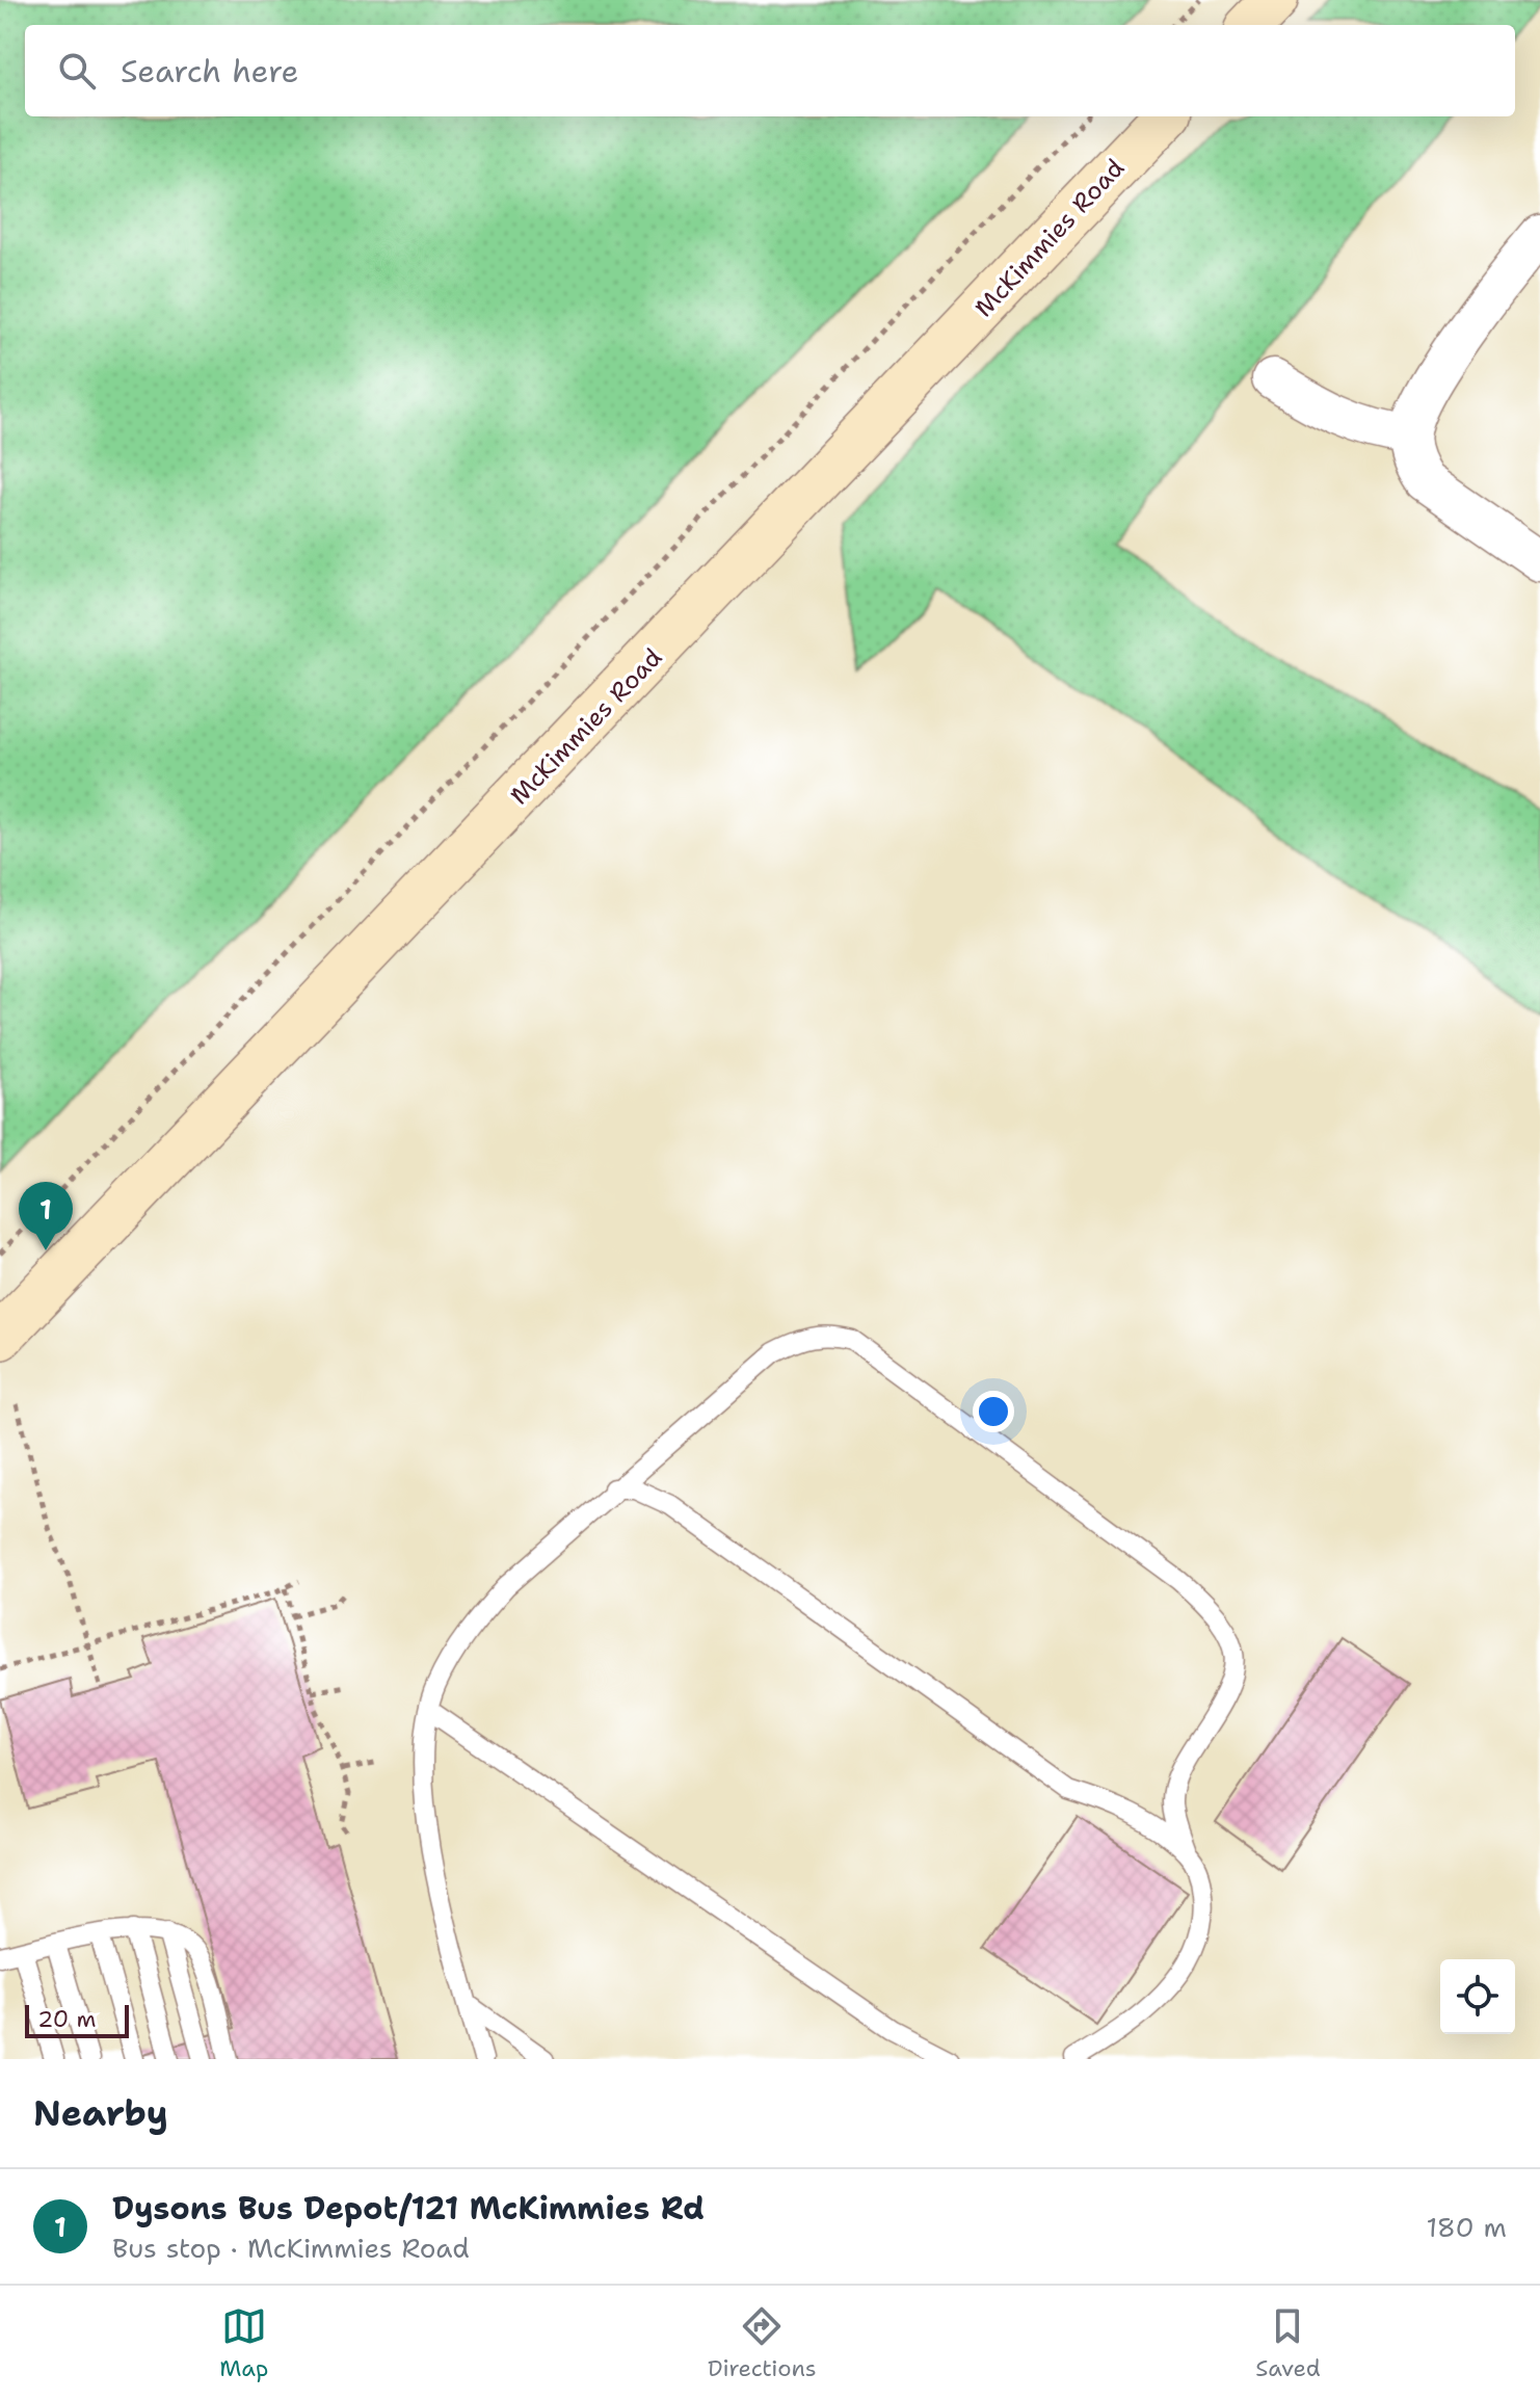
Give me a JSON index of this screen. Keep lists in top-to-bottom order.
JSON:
{
  "streets": {
    "main road": ["McKimmies Road"]
  },
  "scale_bar": "20 m",
  "page": {
    "search": "Search here",
    "pins": "1",
    "scale": "20 m",
    "heading": "Nearby",
    "list": [
      {
        "mark": "1",
        "name": "Dysons Bus Depot/121 McKimmies Rd",
        "note": "Bus stop · McKimmies Road",
        "value": "180 m"
      }
    ],
    "nav": ["Map", "Directions", "Saved"]
  }
}
